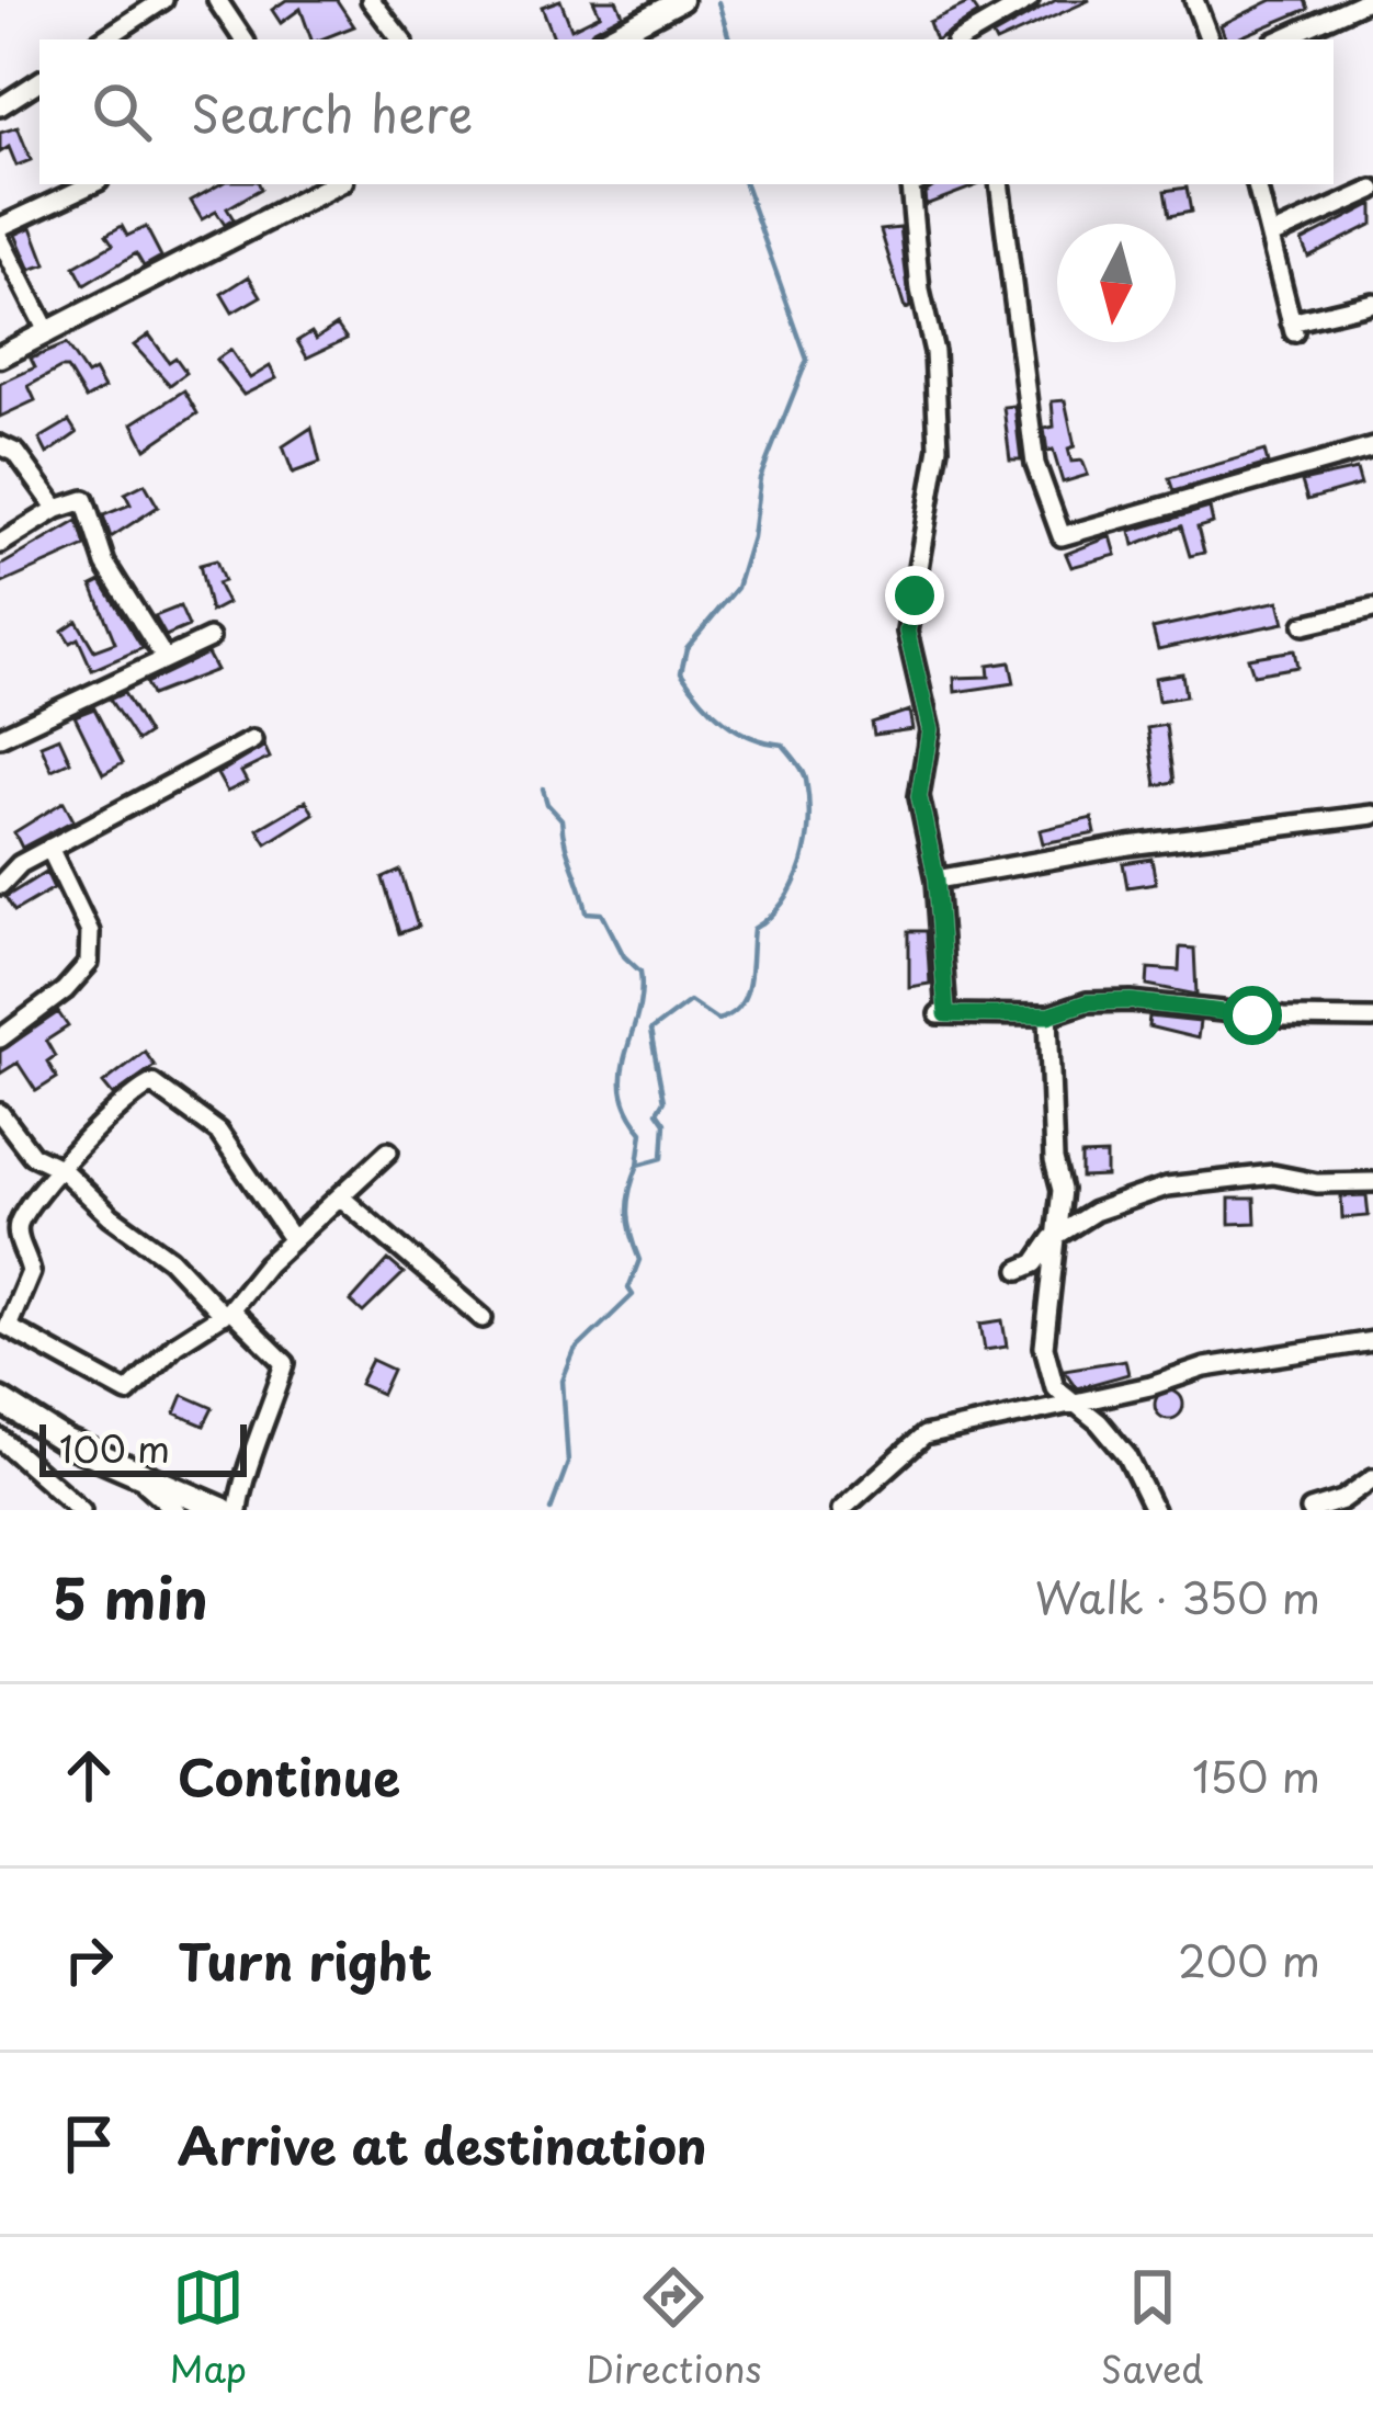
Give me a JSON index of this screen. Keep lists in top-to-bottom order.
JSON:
{
  "scale_bar": "100 m",
  "north": "bottom",
  "page": {
    "search": "Search here",
    "scale": "100 m",
    "heading": ["5 min", "Walk · 350 m"],
    "list": [
      ["Continue", "150 m"],
      ["Turn right", "200 m"],
      "Arrive at destination"
    ],
    "nav": ["Map", "Directions", "Saved"]
  }
}
